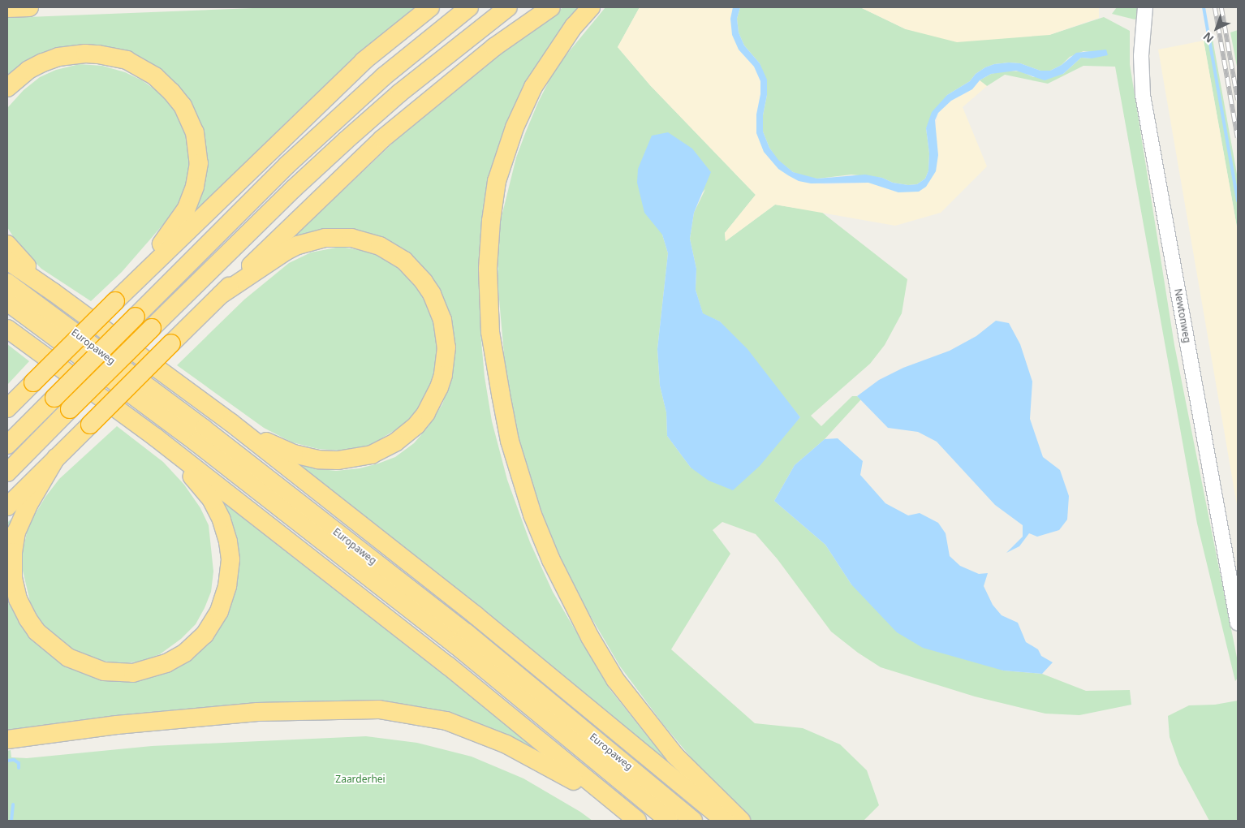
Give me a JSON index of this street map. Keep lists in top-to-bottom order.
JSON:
{
  "streets": {
    "highway": ["Europaweg"],
    "street": ["Newtonweg"]
  },
  "parks": ["Zaarderhei"],
  "north": "bottom left"
}
